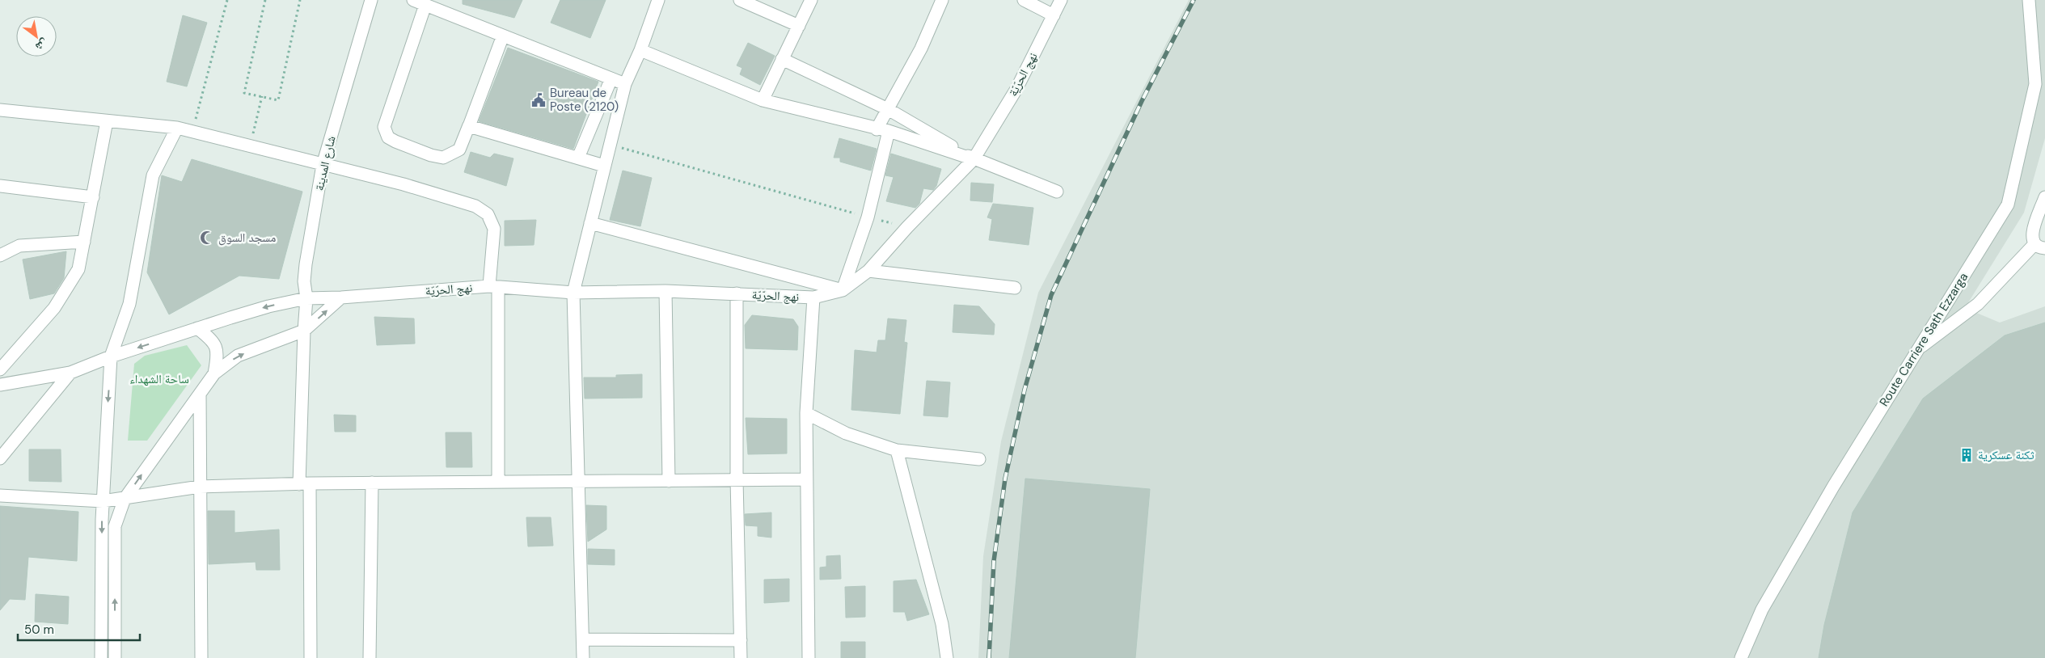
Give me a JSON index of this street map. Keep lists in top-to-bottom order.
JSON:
{
  "streets": {
    "street": ["نهج الحرّيّة", "شارع المدينة", "Route Carriere Sath Ezzarga"]
  },
  "crossings": [
    ["نهج الحرّيّة", "شارع المدينة"]
  ],
  "parks": ["ساحة الشهداء"],
  "places": {
    "public building": ["Bureau de Poste (2120)"],
    "mosque": ["مسجد السوق"],
    "building": ["ثكنة عسكرية"]
  },
  "scale_bar": "50 m",
  "north": "bottom right"
}
